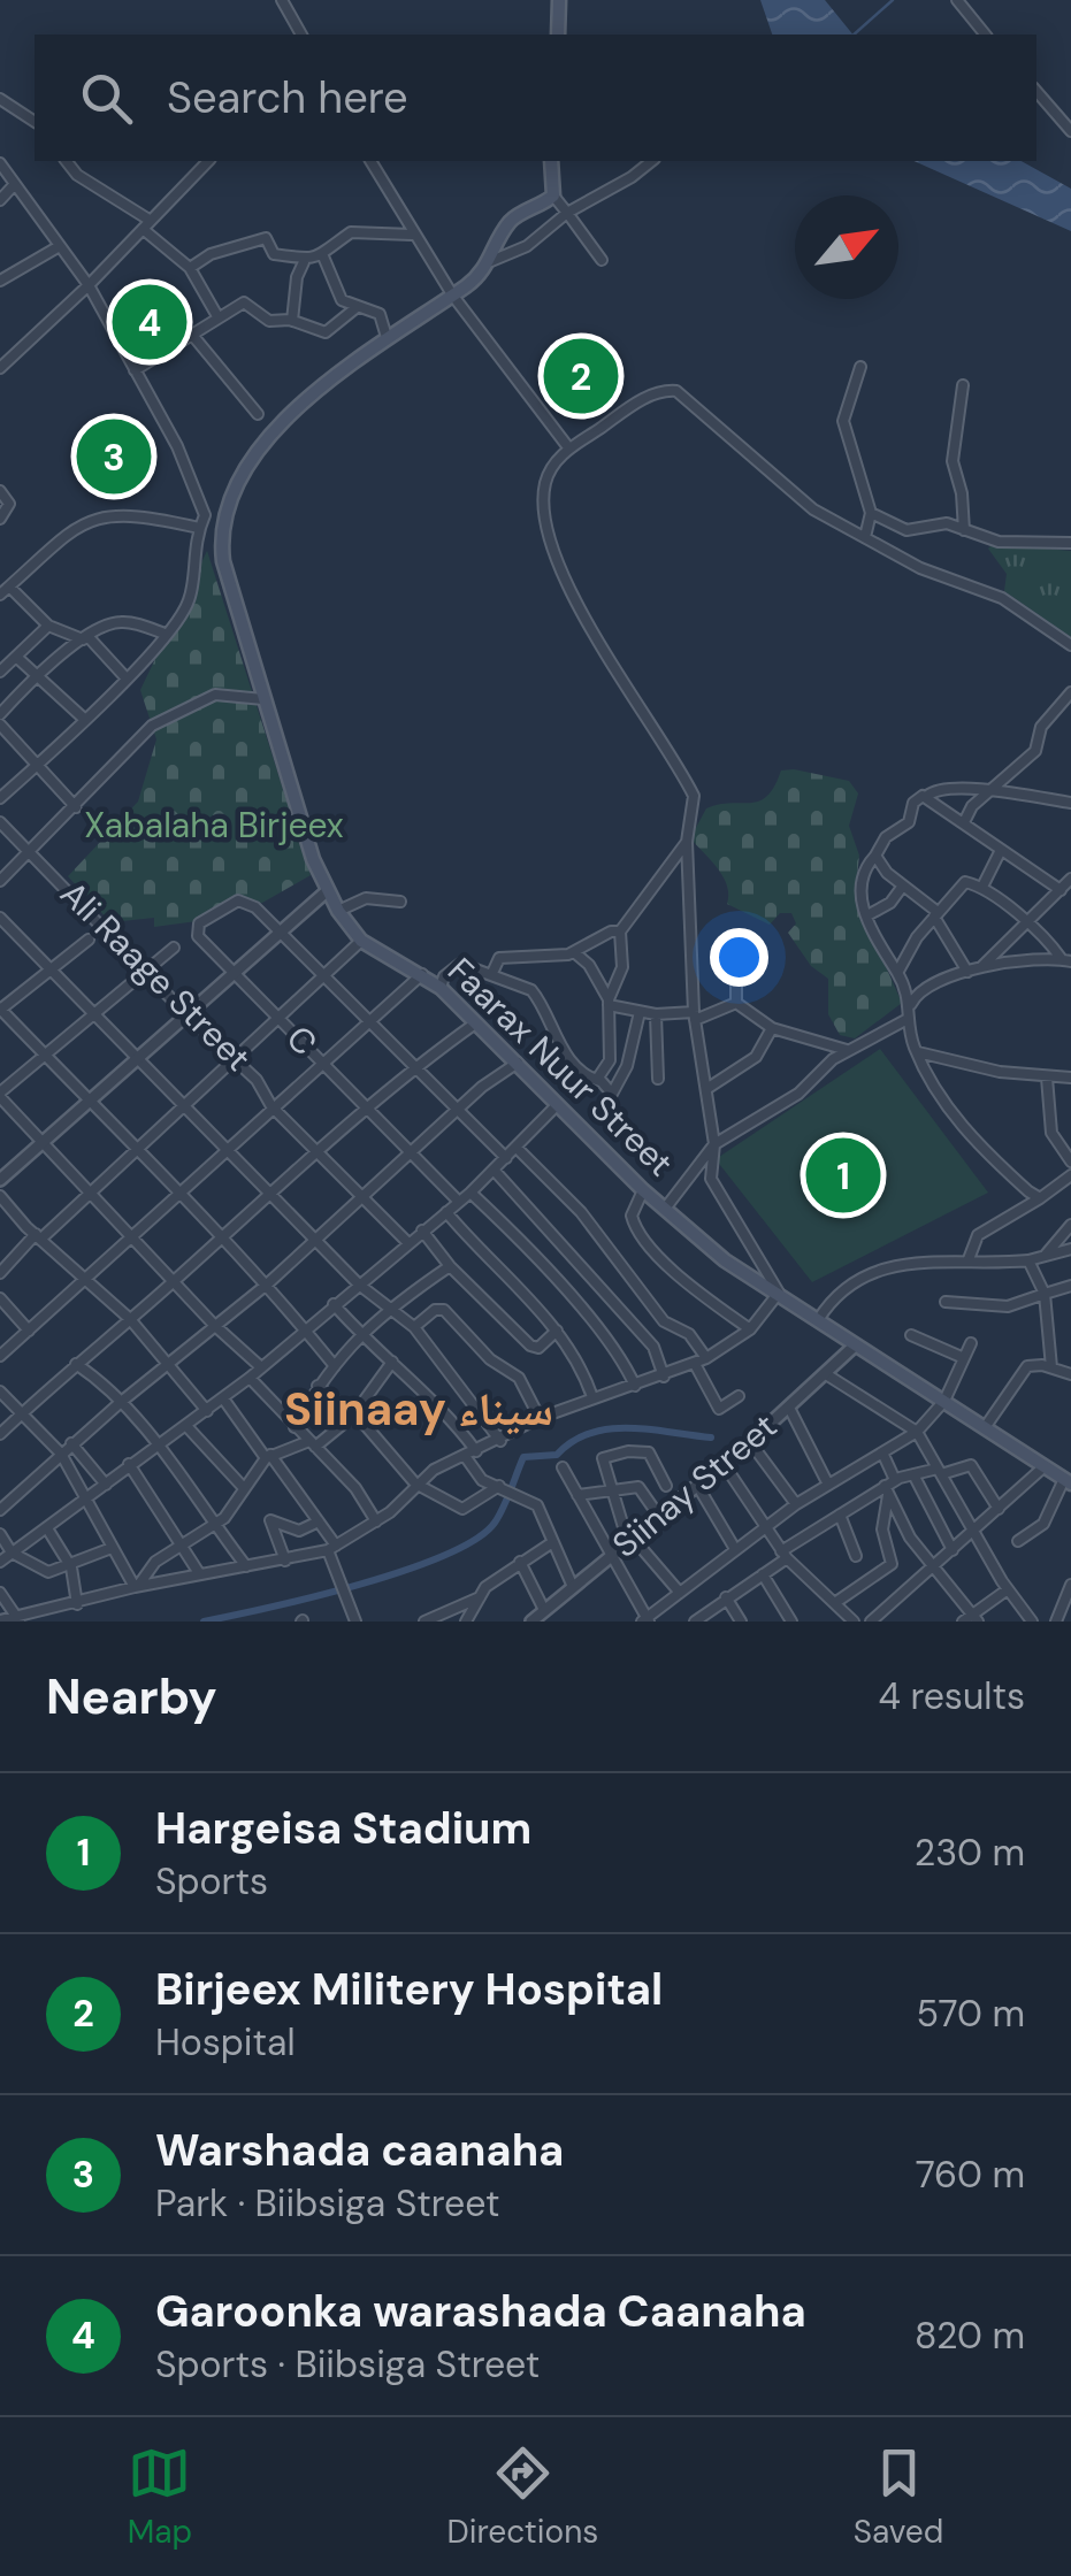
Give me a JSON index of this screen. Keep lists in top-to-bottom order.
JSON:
{
  "streets": {
    "main road": ["Faarax Nuur Street"],
    "street": ["Ali Raage Street", "C", "Siinay Street"]
  },
  "crossings": [
    ["Faarax Nuur Street", "Siinay Street"]
  ],
  "districts": ["Siinaay سيناء"],
  "parks": ["Xabalaha Birjeex"],
  "north": "top right",
  "page": {
    "search": "Search here",
    "pins": [
      "4",
      "2",
      "3",
      "1"
    ],
    "heading": ["Nearby", "4 results"],
    "list": [
      {
        "mark": "1",
        "name": "Hargeisa Stadium",
        "note": "Sports",
        "value": "230 m"
      },
      {
        "mark": "2",
        "name": "Birjeex Militery Hospital",
        "note": "Hospital",
        "value": "570 m"
      },
      {
        "mark": "3",
        "name": "Warshada caanaha",
        "note": "Park · Biibsiga Street",
        "value": "760 m"
      },
      {
        "mark": "4",
        "name": "Garoonka warashada Caanaha",
        "note": "Sports · Biibsiga Street",
        "value": "820 m"
      }
    ],
    "nav": ["Map", "Directions", "Saved"]
  }
}
